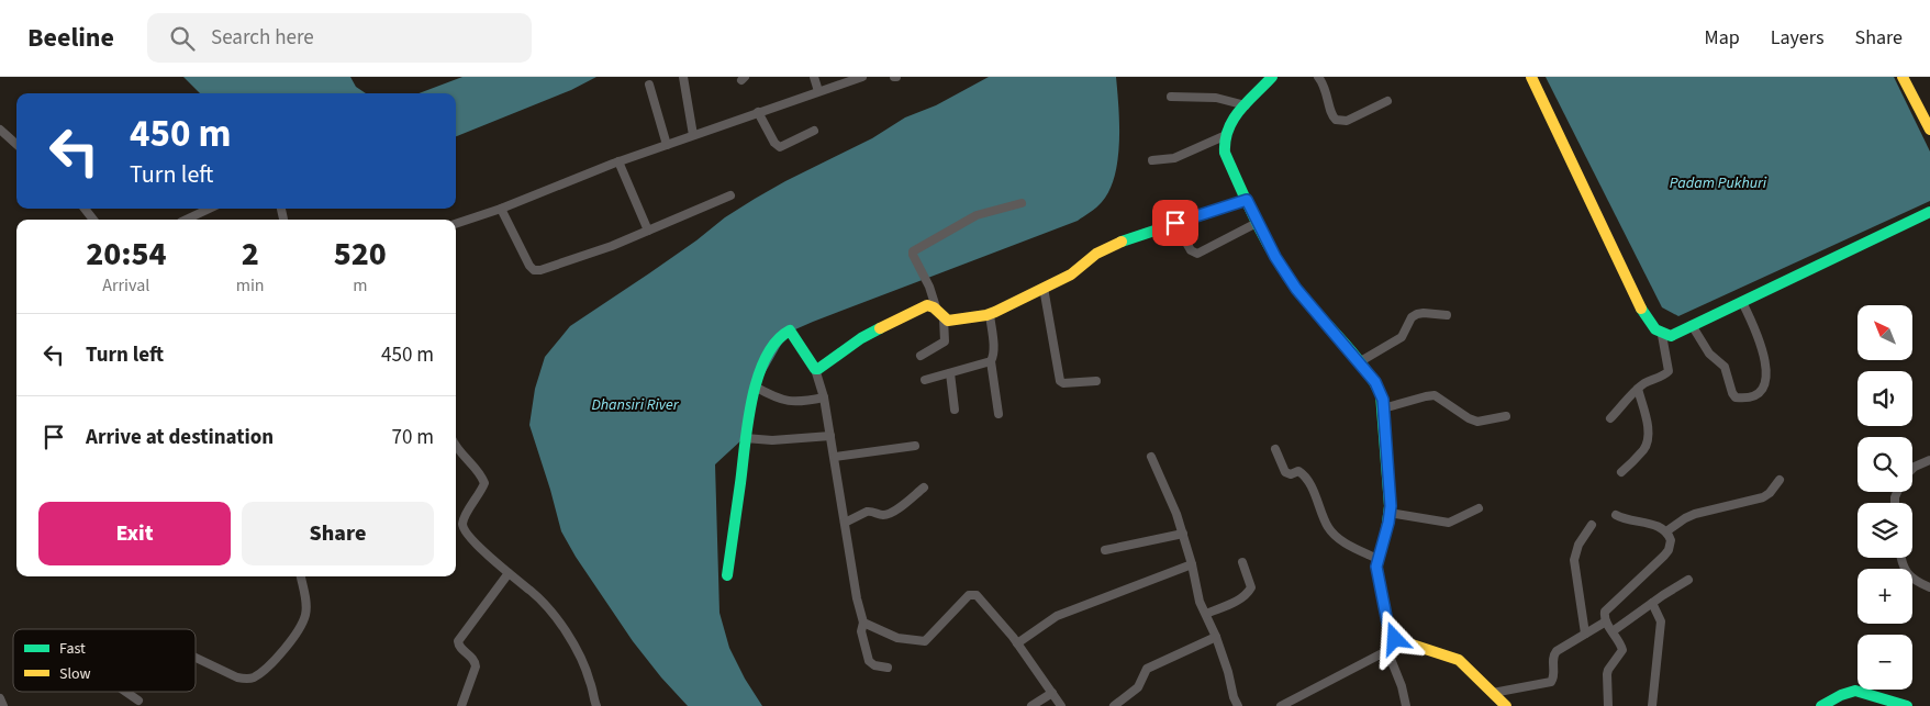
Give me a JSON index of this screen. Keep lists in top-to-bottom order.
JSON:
{
  "water": ["Padam Pukhuri", "Dhansiri River"],
  "legend": ["Fast", "Slow"],
  "north": "top left",
  "page": {
    "header": "Beeline",
    "search": "Search here",
    "nav": ["Map", "Layers", "Share"],
    "turn": ["450 m", "Turn left"],
    "eta": [
      "20:54",
      "Arrival",
      "2",
      "min",
      "520",
      "m"
    ],
    "map_buttons": ["+", "−"],
    "list": [
      {
        "name": "Turn left",
        "value": "450 m"
      },
      {
        "name": "Arrive at destination",
        "value": "70 m"
      }
    ],
    "buttons": ["Exit", "Share"]
  }
}
